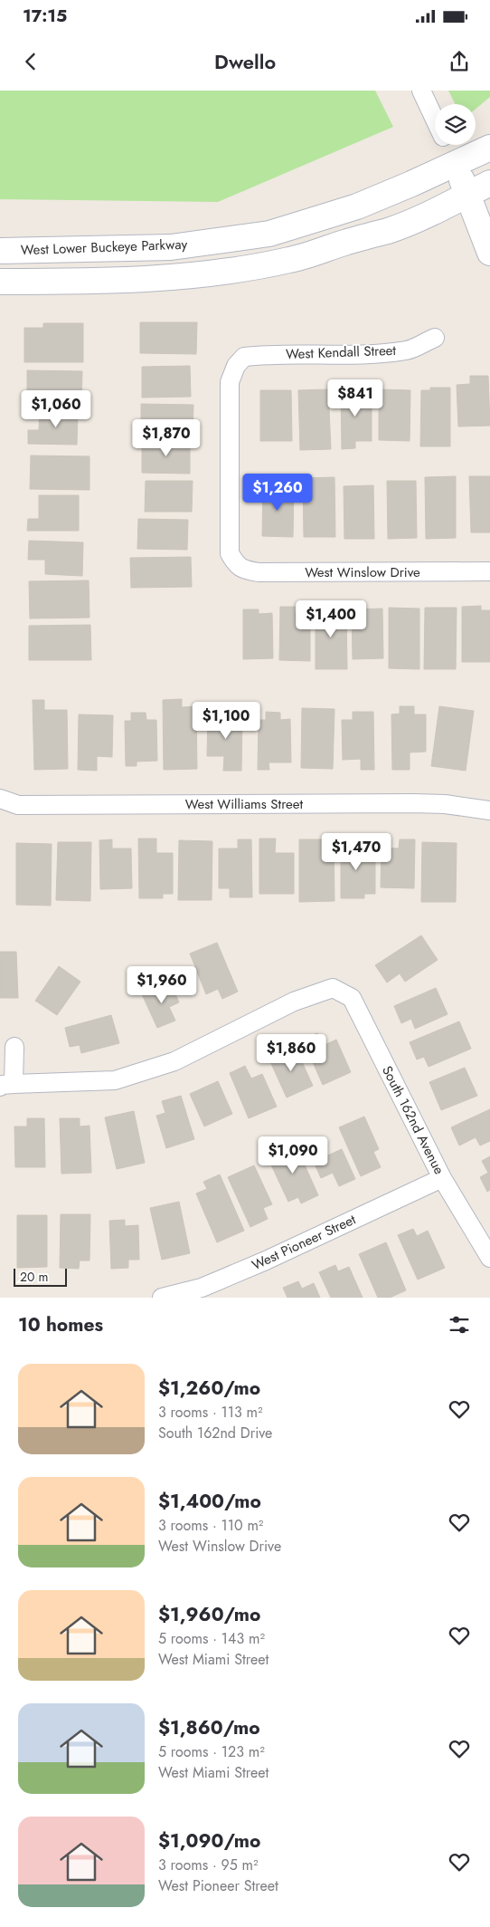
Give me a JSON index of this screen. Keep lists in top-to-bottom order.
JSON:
{
  "streets": {
    "main road": ["West Lower Buckeye Parkway"],
    "street": [
      "West Kendall Street",
      "West Winslow Drive",
      "West Williams Street",
      "South 162nd Avenue",
      "West Pioneer Street"
    ]
  },
  "crossings": [
    ["West Kendall Street", "West Winslow Drive"],
    ["South 162nd Avenue", "West Pioneer Street"]
  ],
  "scale_bar": "20 m",
  "page": {
    "status": "17:15",
    "header": "Dwello",
    "price": [
      "$841",
      "$1,060",
      "$1,870",
      "$1,260",
      "$1,400",
      "$1,100",
      "$1,470",
      "$1,960",
      "$1,860",
      "$1,090"
    ],
    "scale": "20 m",
    "heading": "10 homes",
    "list": [
      {
        "name": "$1,260/mo",
        "note": "3 rooms · 113 m² · South 162nd Drive"
      },
      {
        "name": "$1,400/mo",
        "note": "3 rooms · 110 m² · West Winslow Drive"
      },
      {
        "name": "$1,960/mo",
        "note": "5 rooms · 143 m² · West Miami Street"
      },
      {
        "name": "$1,860/mo",
        "note": "5 rooms · 123 m² · West Miami Street"
      },
      {
        "name": "$1,090/mo",
        "note": "3 rooms · 95 m² · West Pioneer Street"
      }
    ]
  }
}
